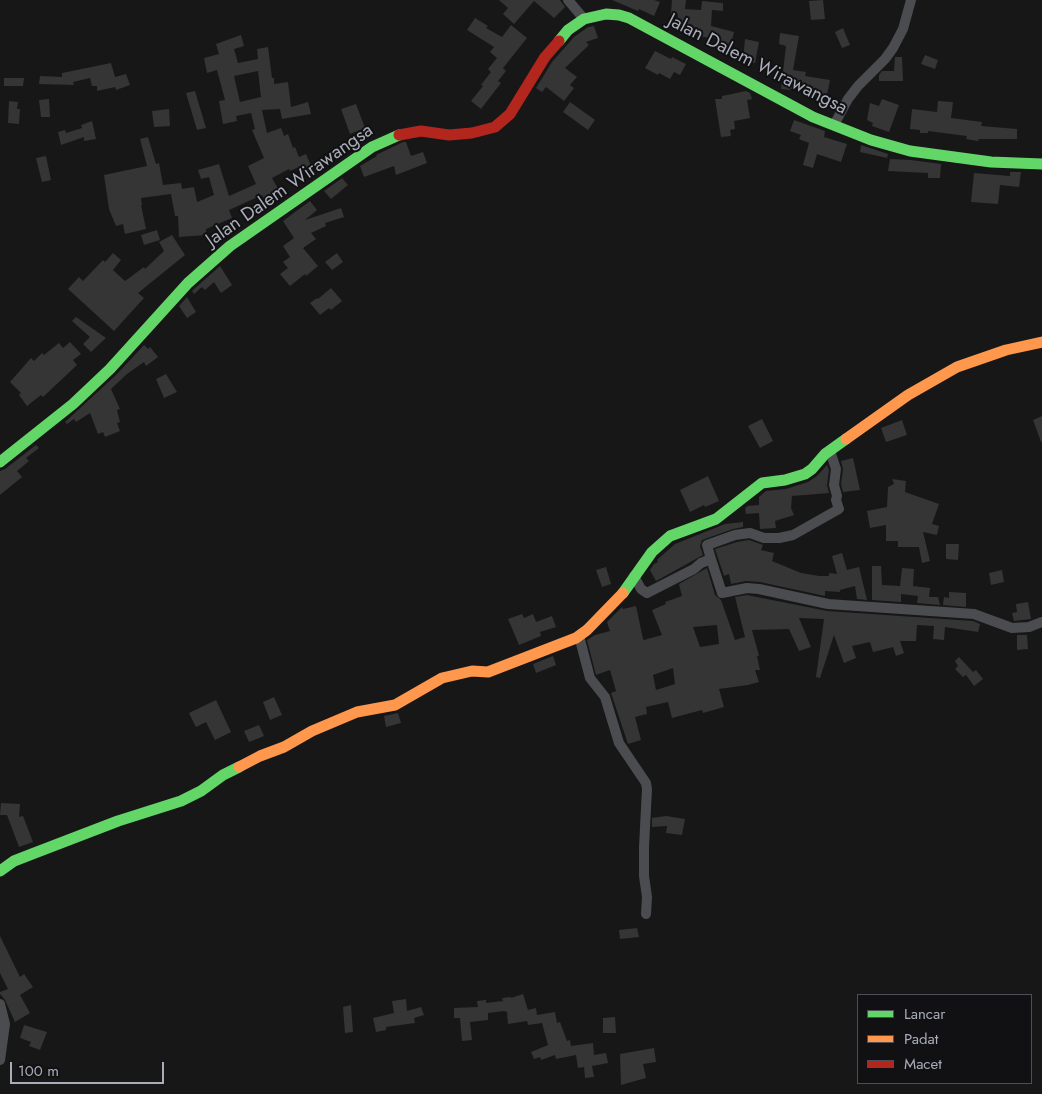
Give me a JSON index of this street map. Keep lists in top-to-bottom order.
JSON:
{
  "streets": {
    "street": ["Jalan Dalem Wirawangsa"]
  },
  "legend": ["Lancar", "Padat", "Macet"],
  "scale_bar": "100 m"
}
